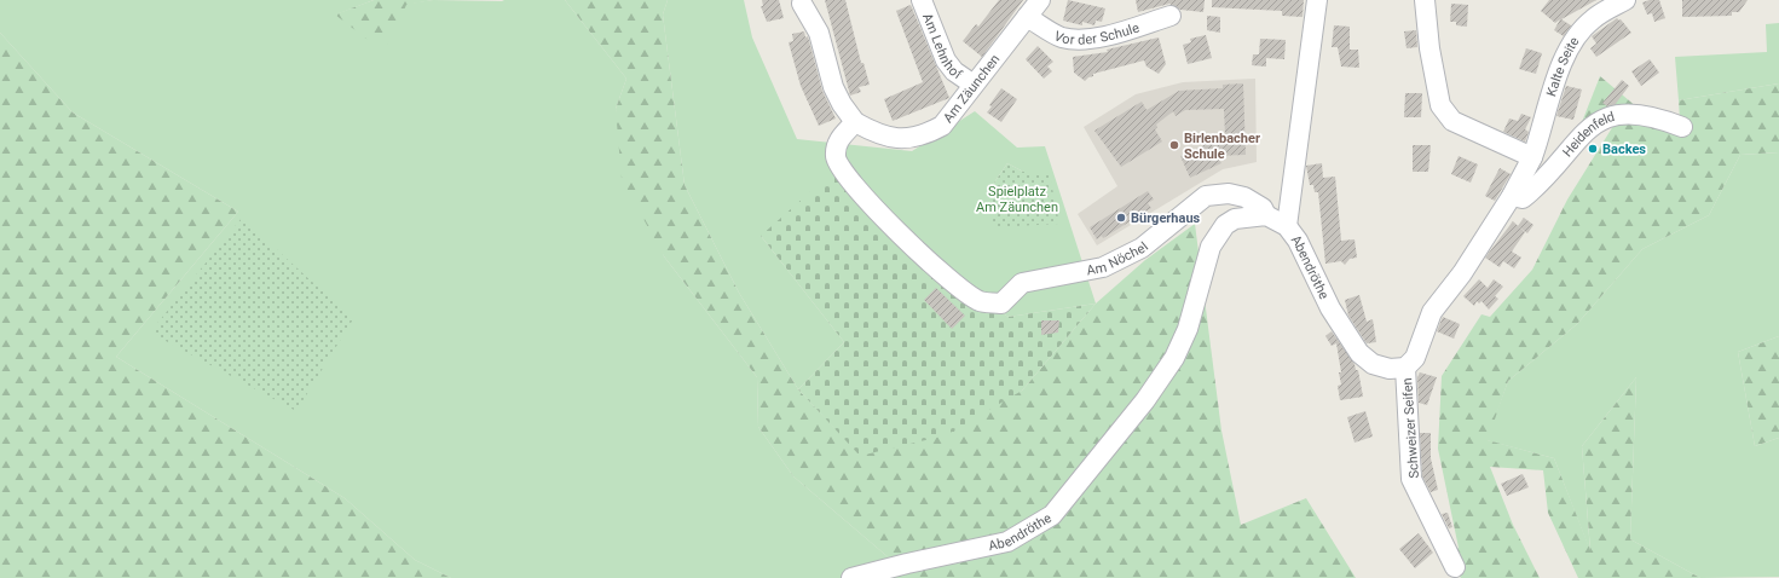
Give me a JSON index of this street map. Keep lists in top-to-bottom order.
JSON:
{
  "streets": {
    "street": [
      "Vor der Schule",
      "Am Lehnhof",
      "Kalte Seite",
      "Am Zäunchen",
      "Heidenfeld",
      "Am Nöchel",
      "Abendröthe",
      "Schweizer Seifen"
    ]
  },
  "crossings": [
    ["Vor der Schule", "Am Zäunchen"],
    ["Am Lehnhof", "Am Zäunchen"],
    ["Am Zäunchen", "Am Nöchel"],
    ["Am Nöchel", "Abendröthe"],
    ["Abendröthe", "Schweizer Seifen"]
  ],
  "parks": ["Spielplatz Am Zäunchen"],
  "places": ["Birlenbacher Schule", "Backes", "Bürgerhaus"]
}
